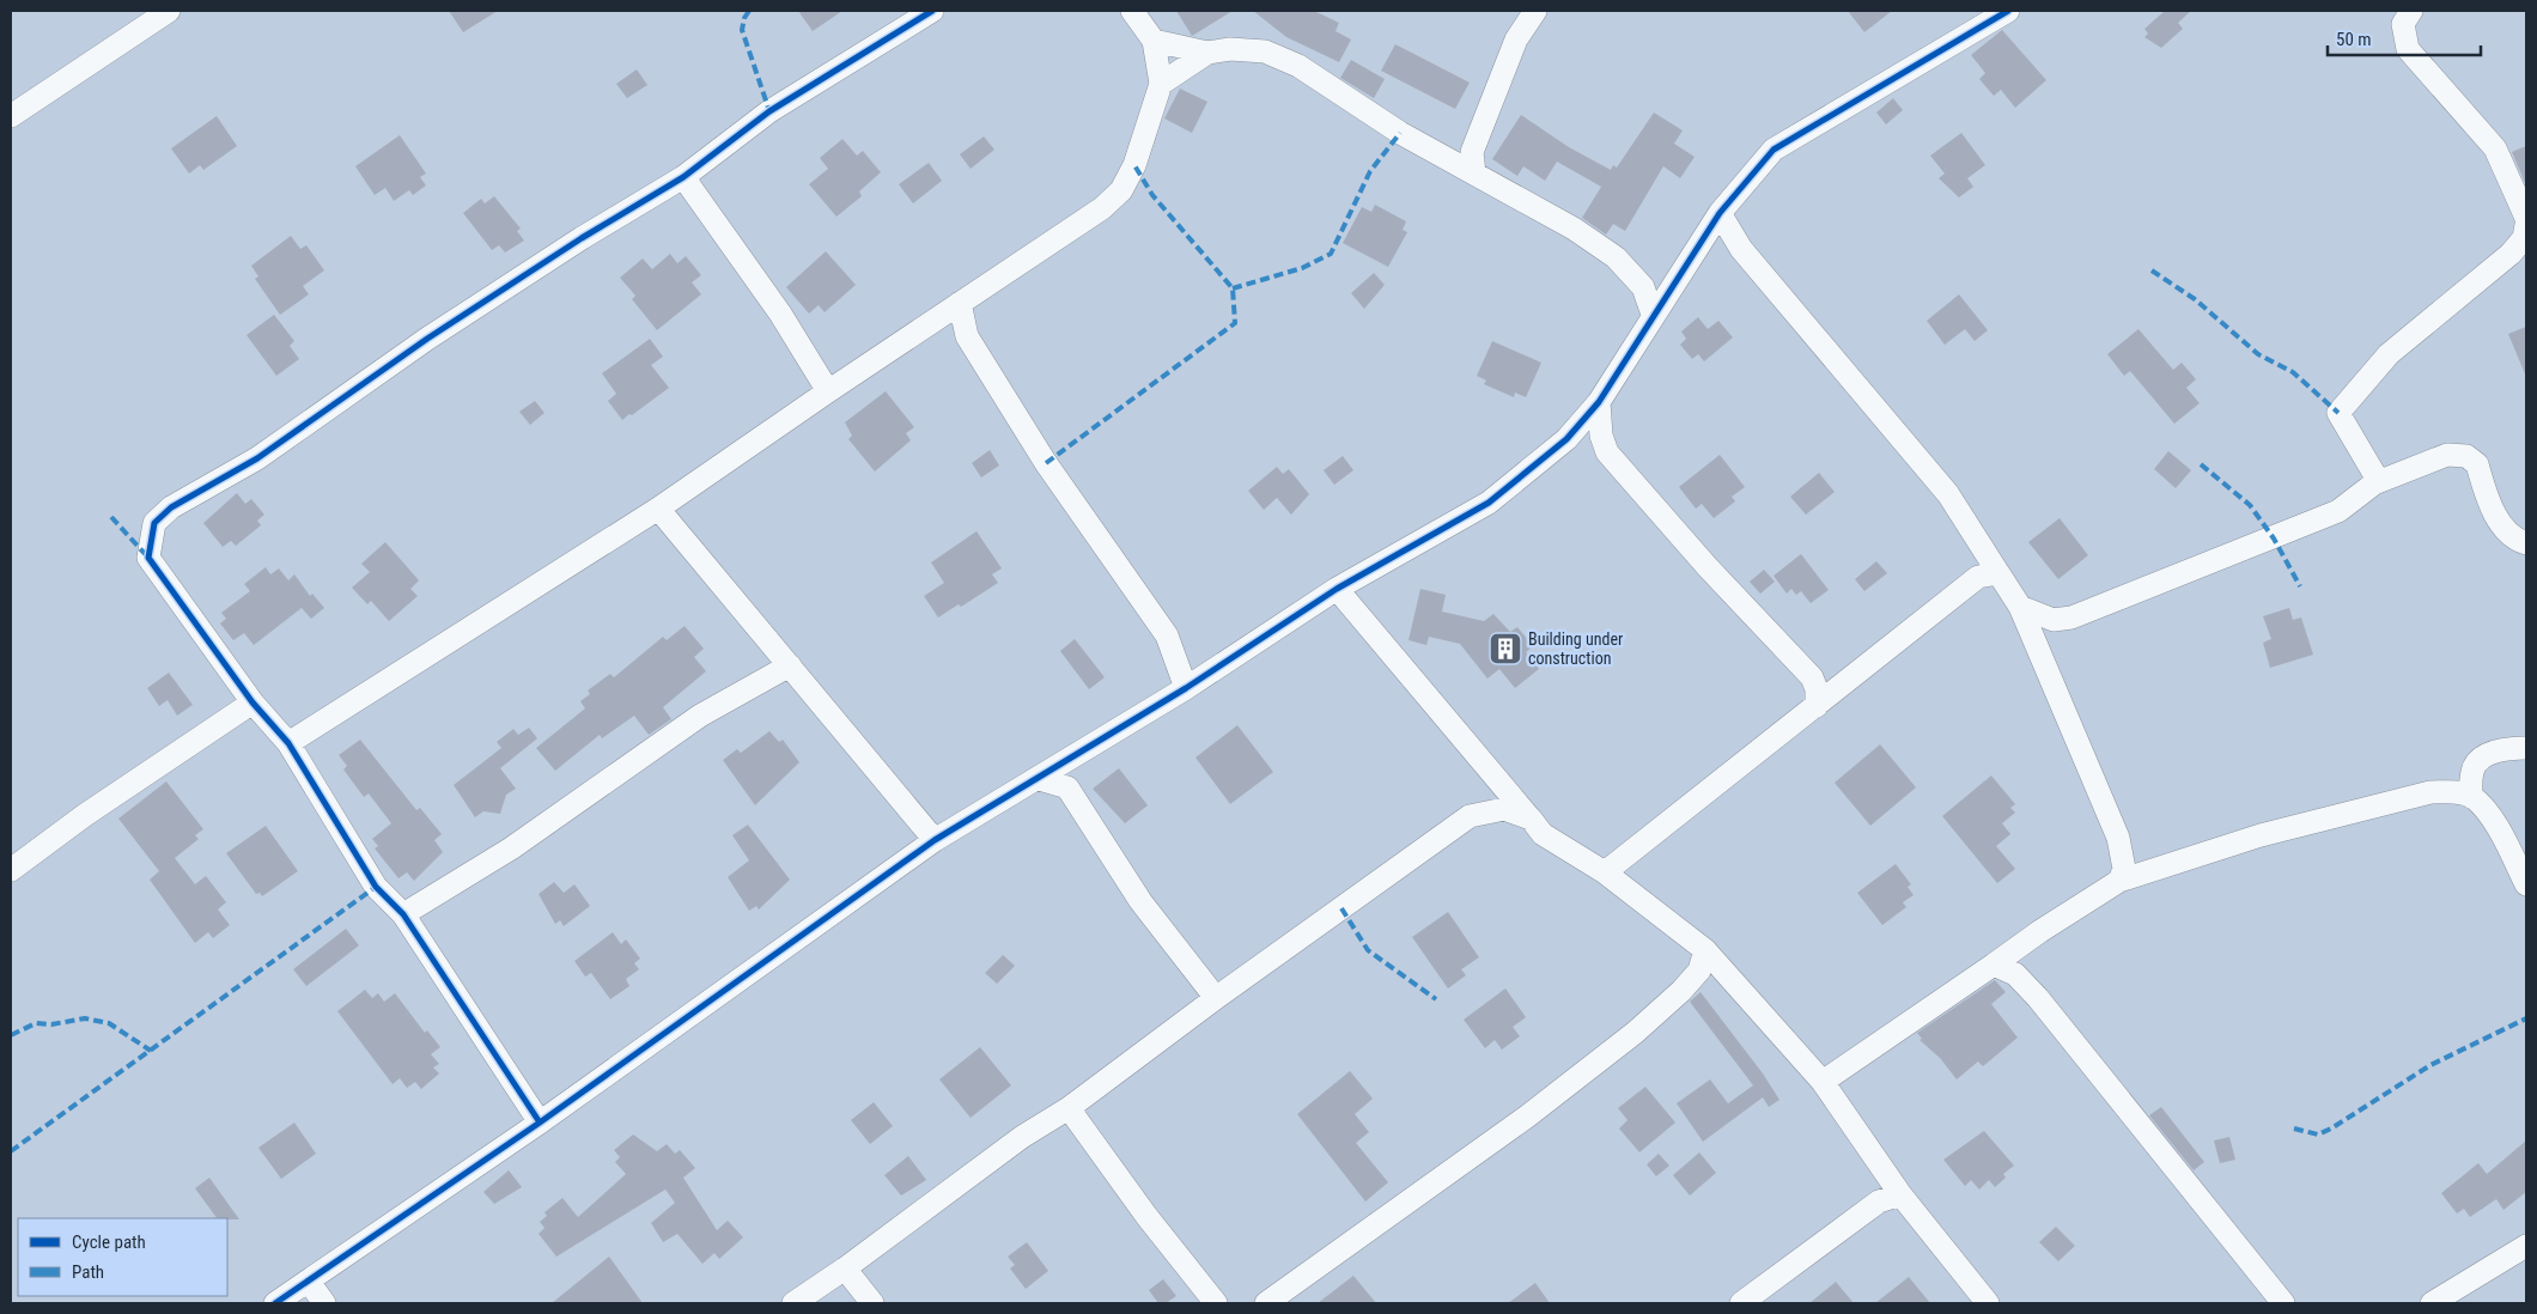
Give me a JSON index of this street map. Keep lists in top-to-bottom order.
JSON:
{
  "places": {
    "building": ["Building under construction"]
  },
  "legend": ["Cycle path", "Path"],
  "scale_bar": "50 m"
}
